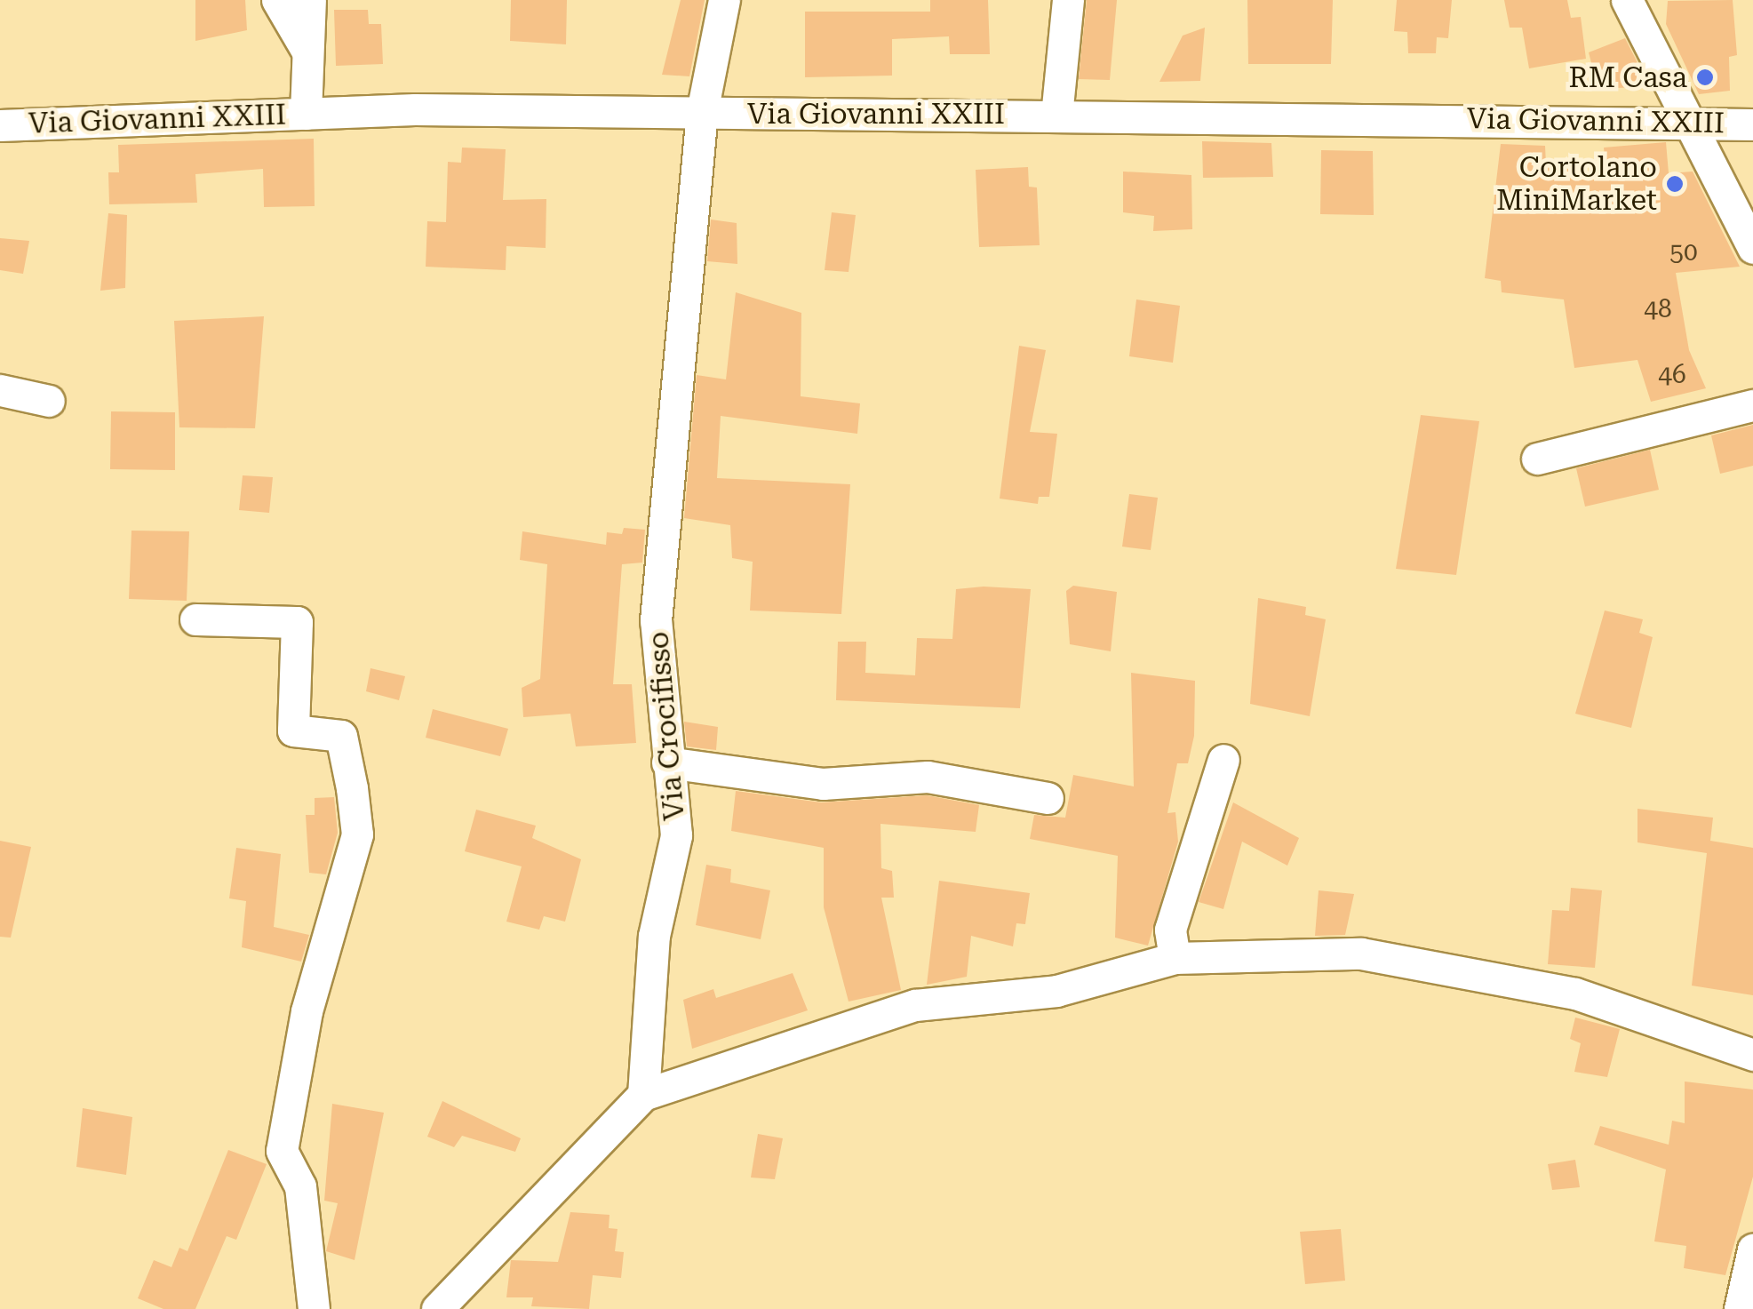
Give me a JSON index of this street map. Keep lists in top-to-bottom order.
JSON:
{
  "streets": {
    "street": ["Via Giovanni XXIII", "Via Crocifisso"]
  },
  "crossings": [
    ["Via Giovanni XXIII", "Via Crocifisso"]
  ],
  "places": ["RM Casa", "Cortolano MiniMarket"],
  "house_numbers": ["50", "48", "46"]
}
